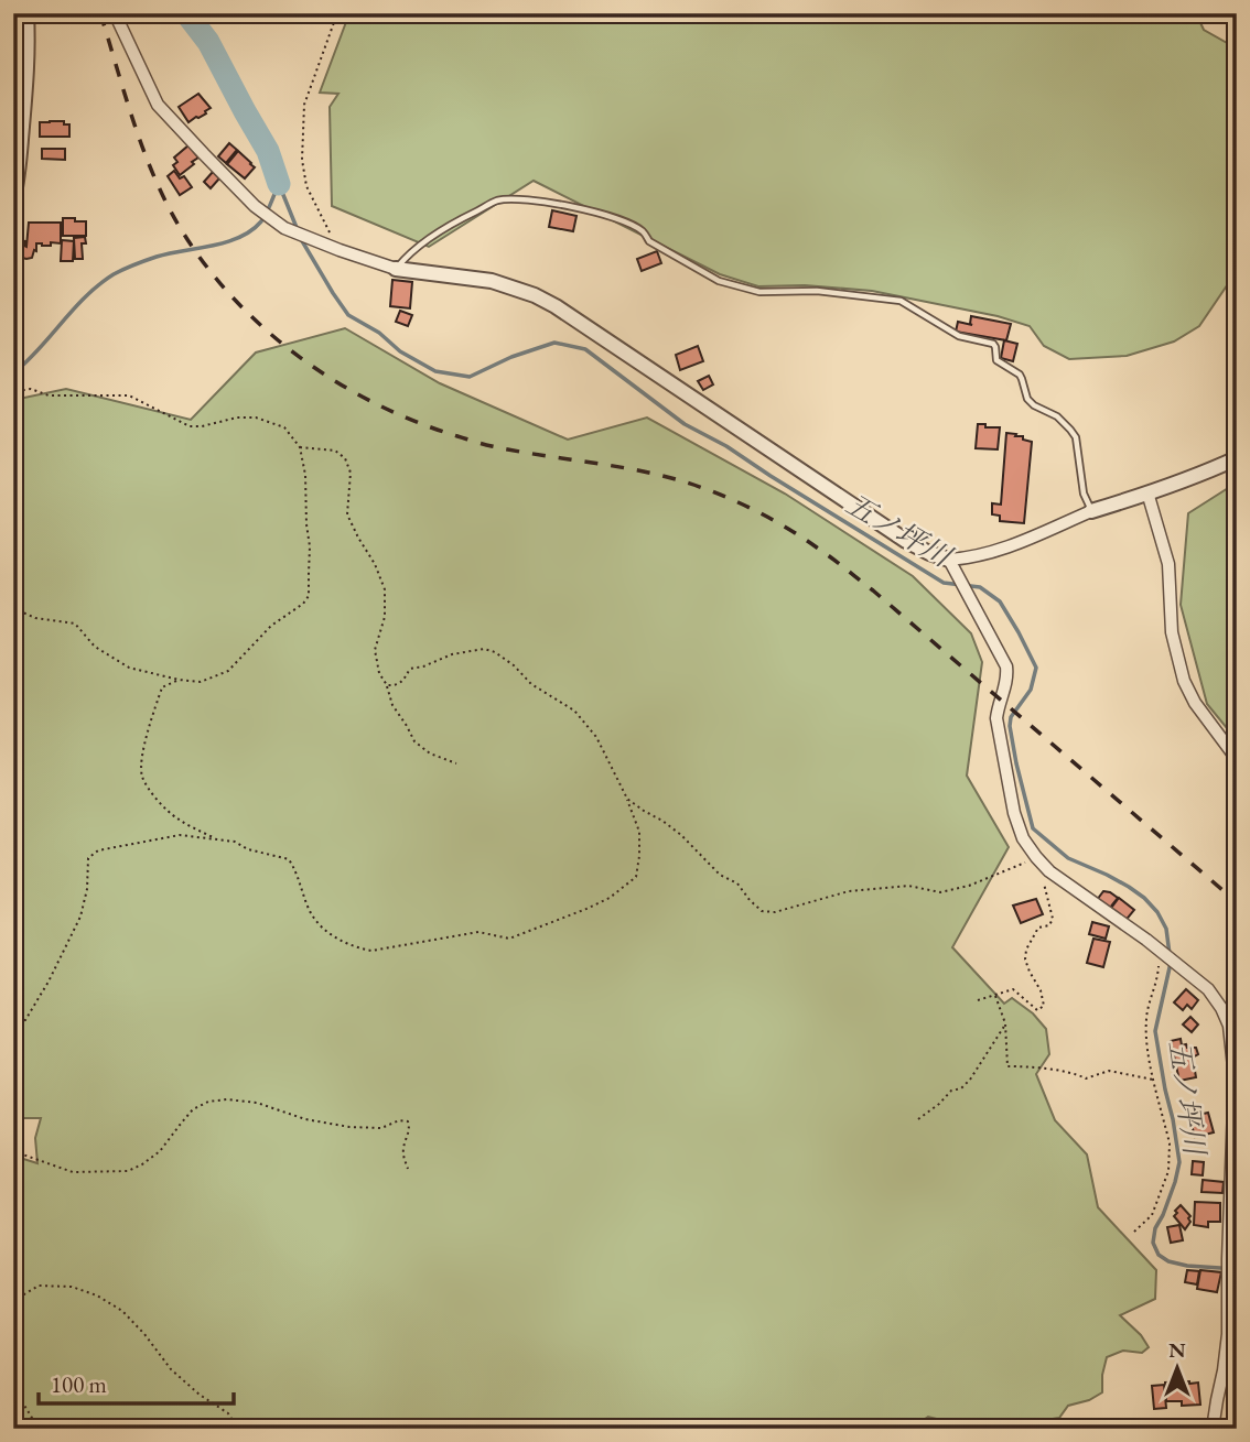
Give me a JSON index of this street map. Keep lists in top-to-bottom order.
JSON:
{
  "water": ["五ノ坪川"],
  "scale_bar": "100 m",
  "north": "top"
}
